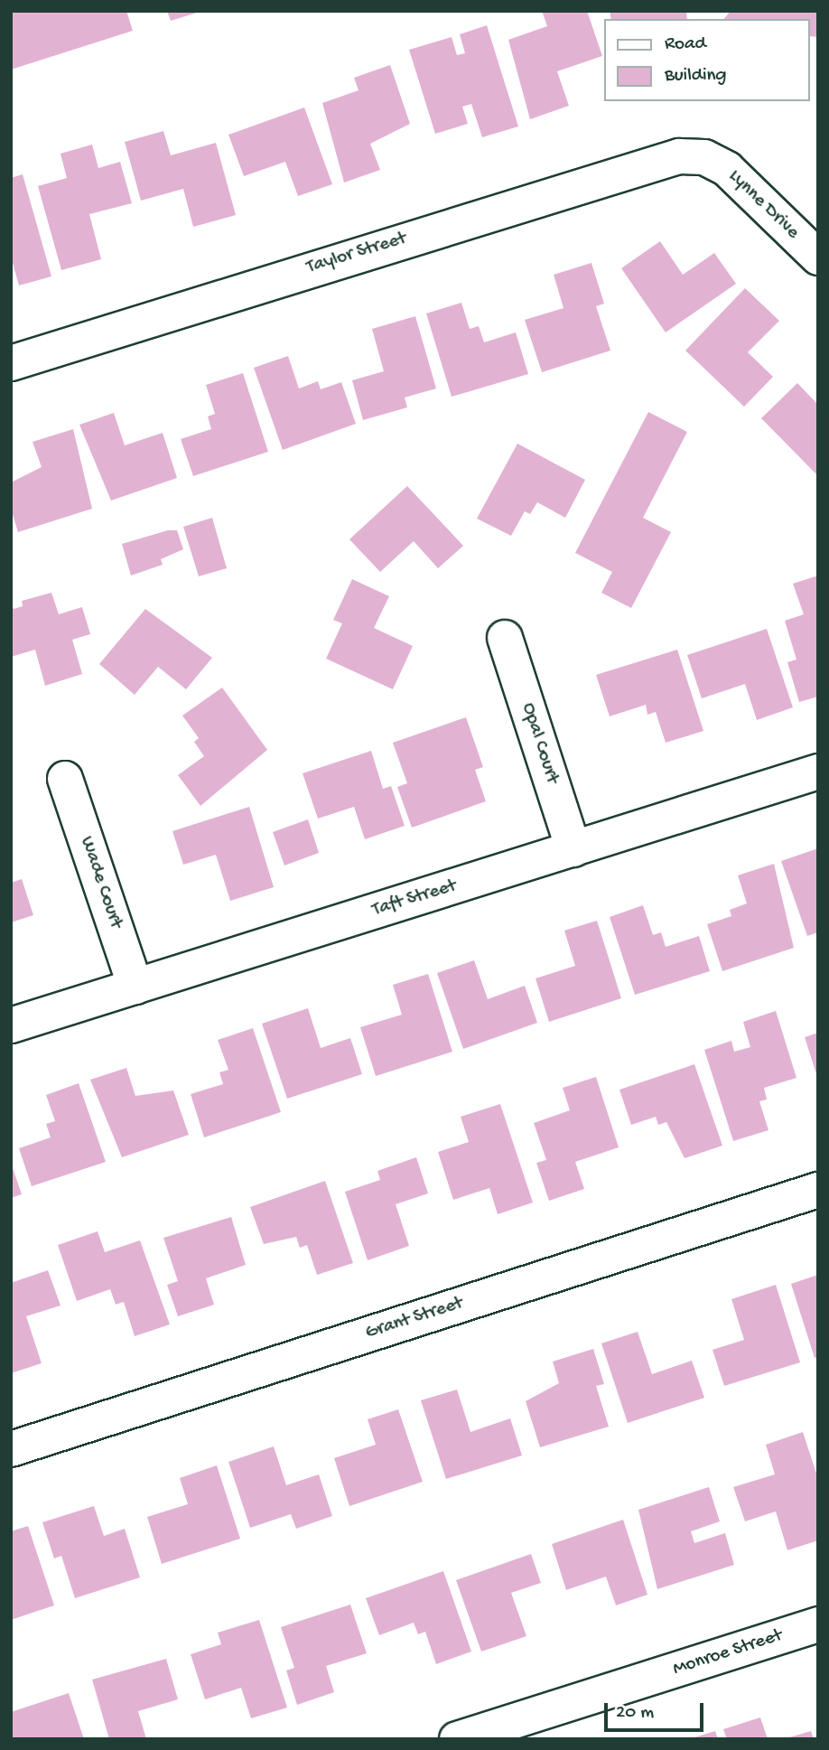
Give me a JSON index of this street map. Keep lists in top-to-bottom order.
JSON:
{
  "streets": {
    "street": [
      "Lynne Drive",
      "Taylor Street",
      "Opal Court",
      "Wade Court",
      "Taft Street",
      "Grant Street",
      "Monroe Street"
    ]
  },
  "crossings": [
    ["Lynne Drive", "Taylor Street"],
    ["Opal Court", "Taft Street"],
    ["Wade Court", "Taft Street"]
  ],
  "legend": ["Road", "Building"],
  "scale_bar": "20 m"
}
